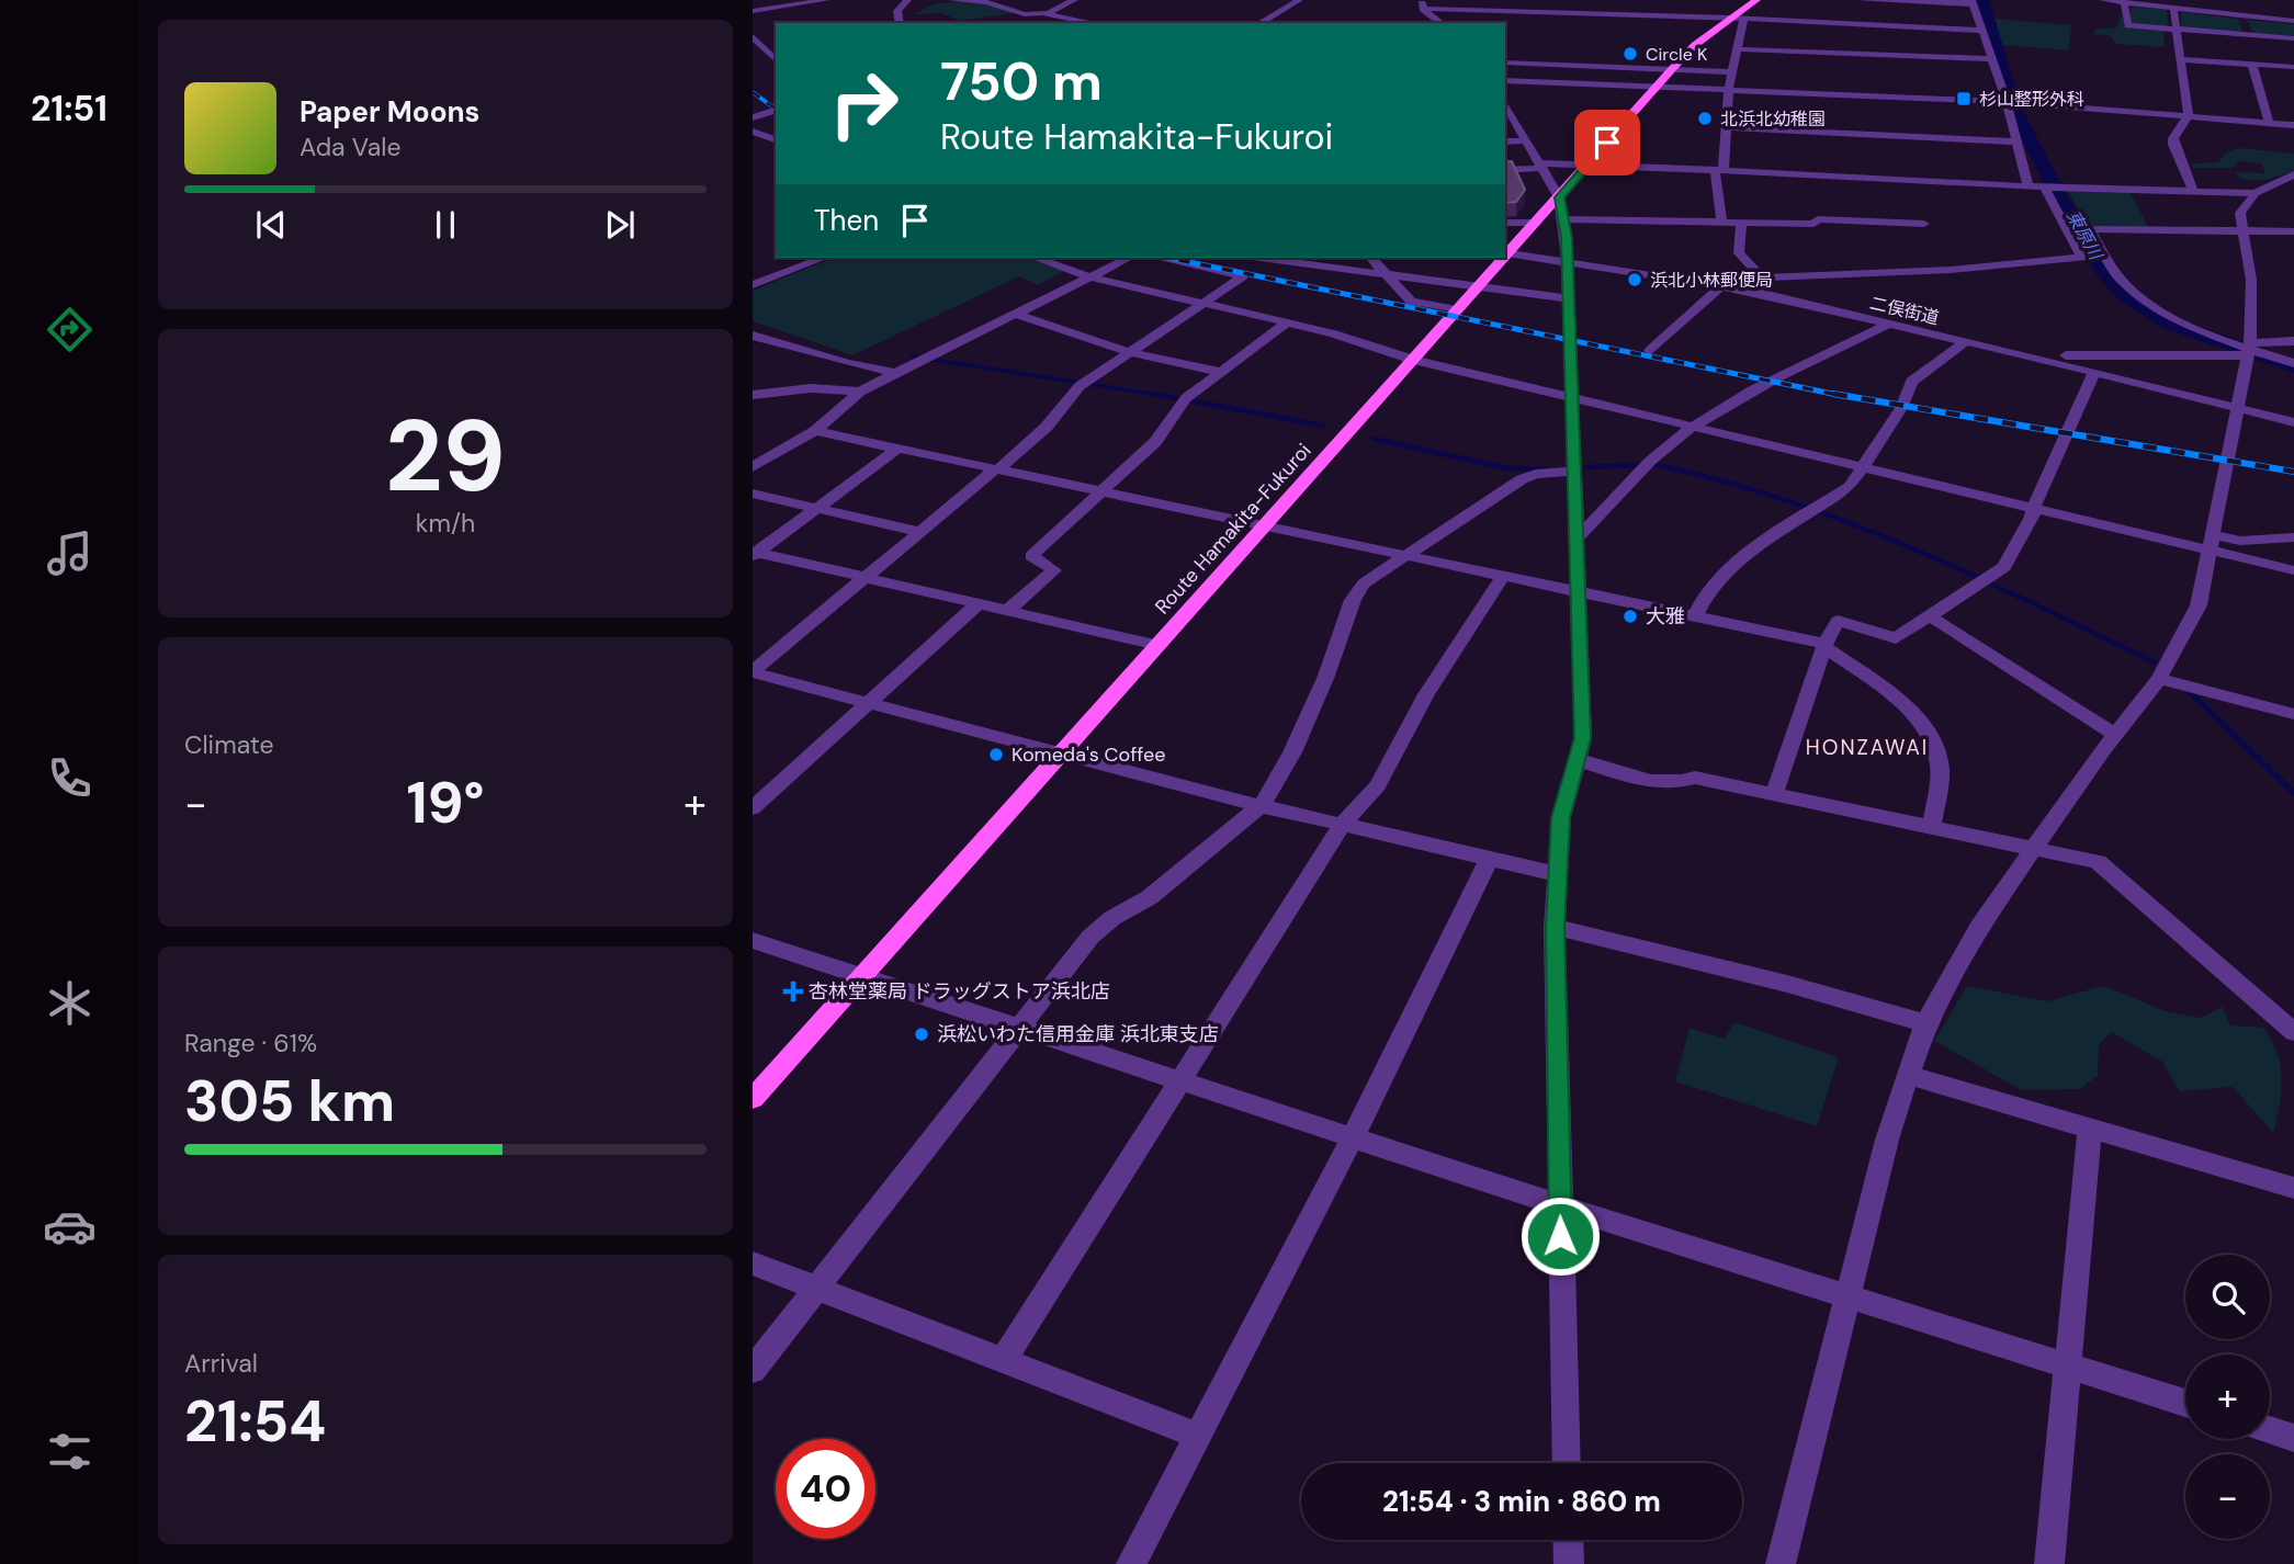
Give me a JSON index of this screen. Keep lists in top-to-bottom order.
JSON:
{
  "streets": {
    "main road": ["Route Hamakita-Fukuroi"],
    "street": ["二俣街道"]
  },
  "crossings": [
    ["二俣街道", "Route Hamakita-Fukuroi"]
  ],
  "districts": ["HONZAWAI"],
  "water": ["東原川"],
  "places": {
    "other": [
      "Circle K",
      "北浜北幼稚園",
      "浜北小林郵便局",
      "大雅",
      "Komeda's Coffee",
      "浜松いわた信用金庫 浜北東支店"
    ],
    "transit": ["杉山整形外科"],
    "health": ["杏林堂薬局 ドラッグストア浜北店"]
  },
  "page": {
    "tabs": "21:51",
    "turn": ["750 m", "Route Hamakita-Fukuroi"],
    "song": ["Paper Moons", "Ada Vale"],
    "then": "Then",
    "tile": [
      ["29", "km/h"],
      "Climate",
      ["Range · 61%", "305 km"],
      ["Arrival", "21:54"]
    ],
    "heat": ["−", "19°", "+"],
    "map_buttons": ["+", "−"],
    "limit": "40",
    "trip": "21:54 · 3 min · 860 m"
  }
}
